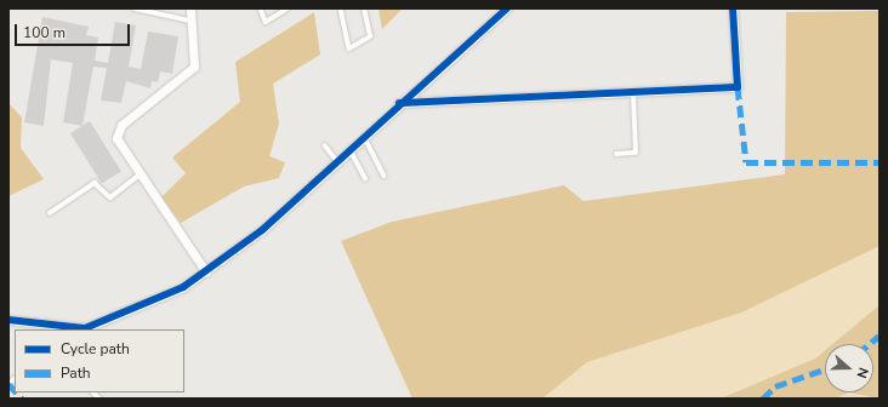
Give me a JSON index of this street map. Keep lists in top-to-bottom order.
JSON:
{
  "legend": ["Cycle path", "Path"],
  "scale_bar": "100 m",
  "north": "right"
}
